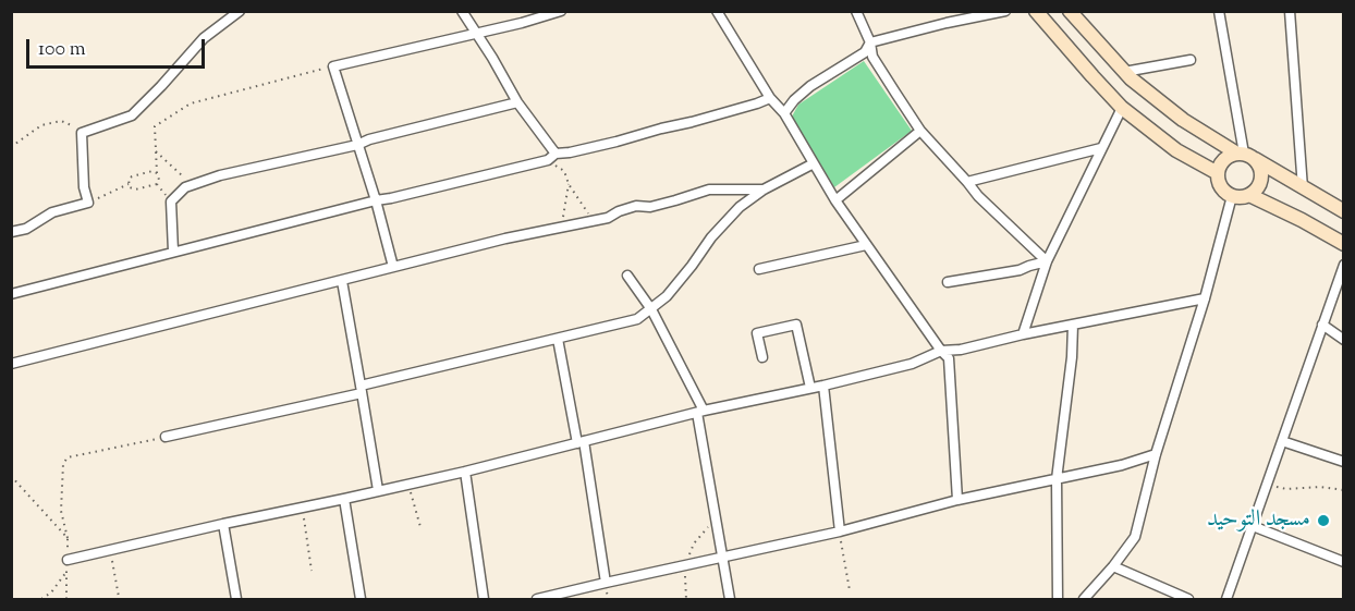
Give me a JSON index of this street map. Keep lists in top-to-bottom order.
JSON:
{
  "places": ["مسجد التوحيد"],
  "scale_bar": "100 m"
}
